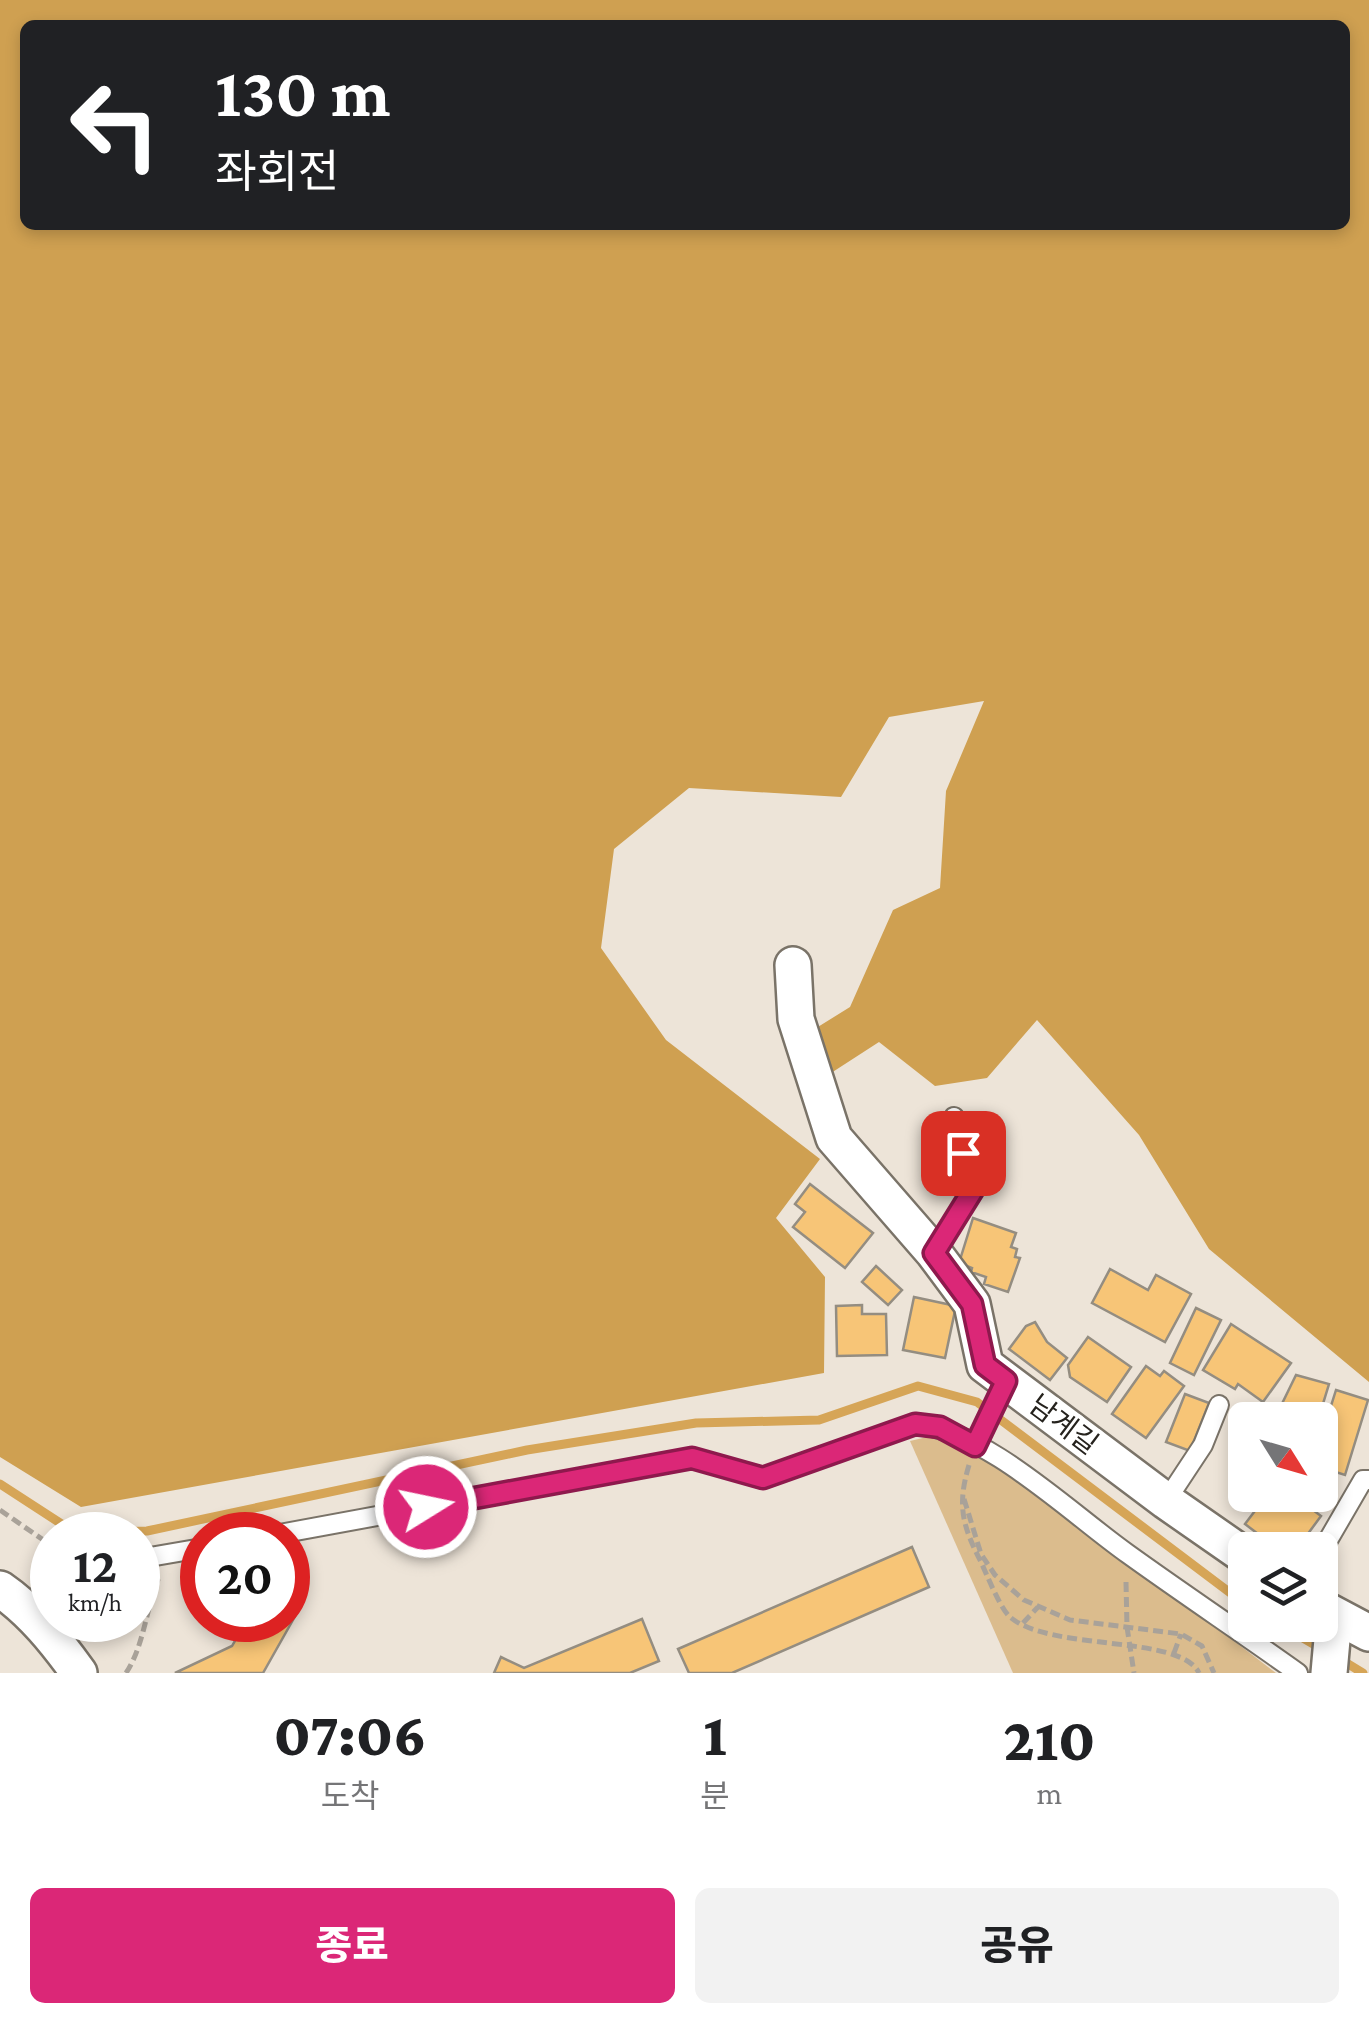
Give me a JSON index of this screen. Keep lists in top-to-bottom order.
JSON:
{
  "streets": {
    "street": ["남계길"]
  },
  "north": "bottom right",
  "page": {
    "turn": ["130 m", "좌회전"],
    "speed": "12 km/h",
    "limit": "20",
    "eta": [
      "07:06",
      "도착",
      "1",
      "분",
      "210",
      "m"
    ],
    "buttons": ["종료", "공유"]
  }
}
